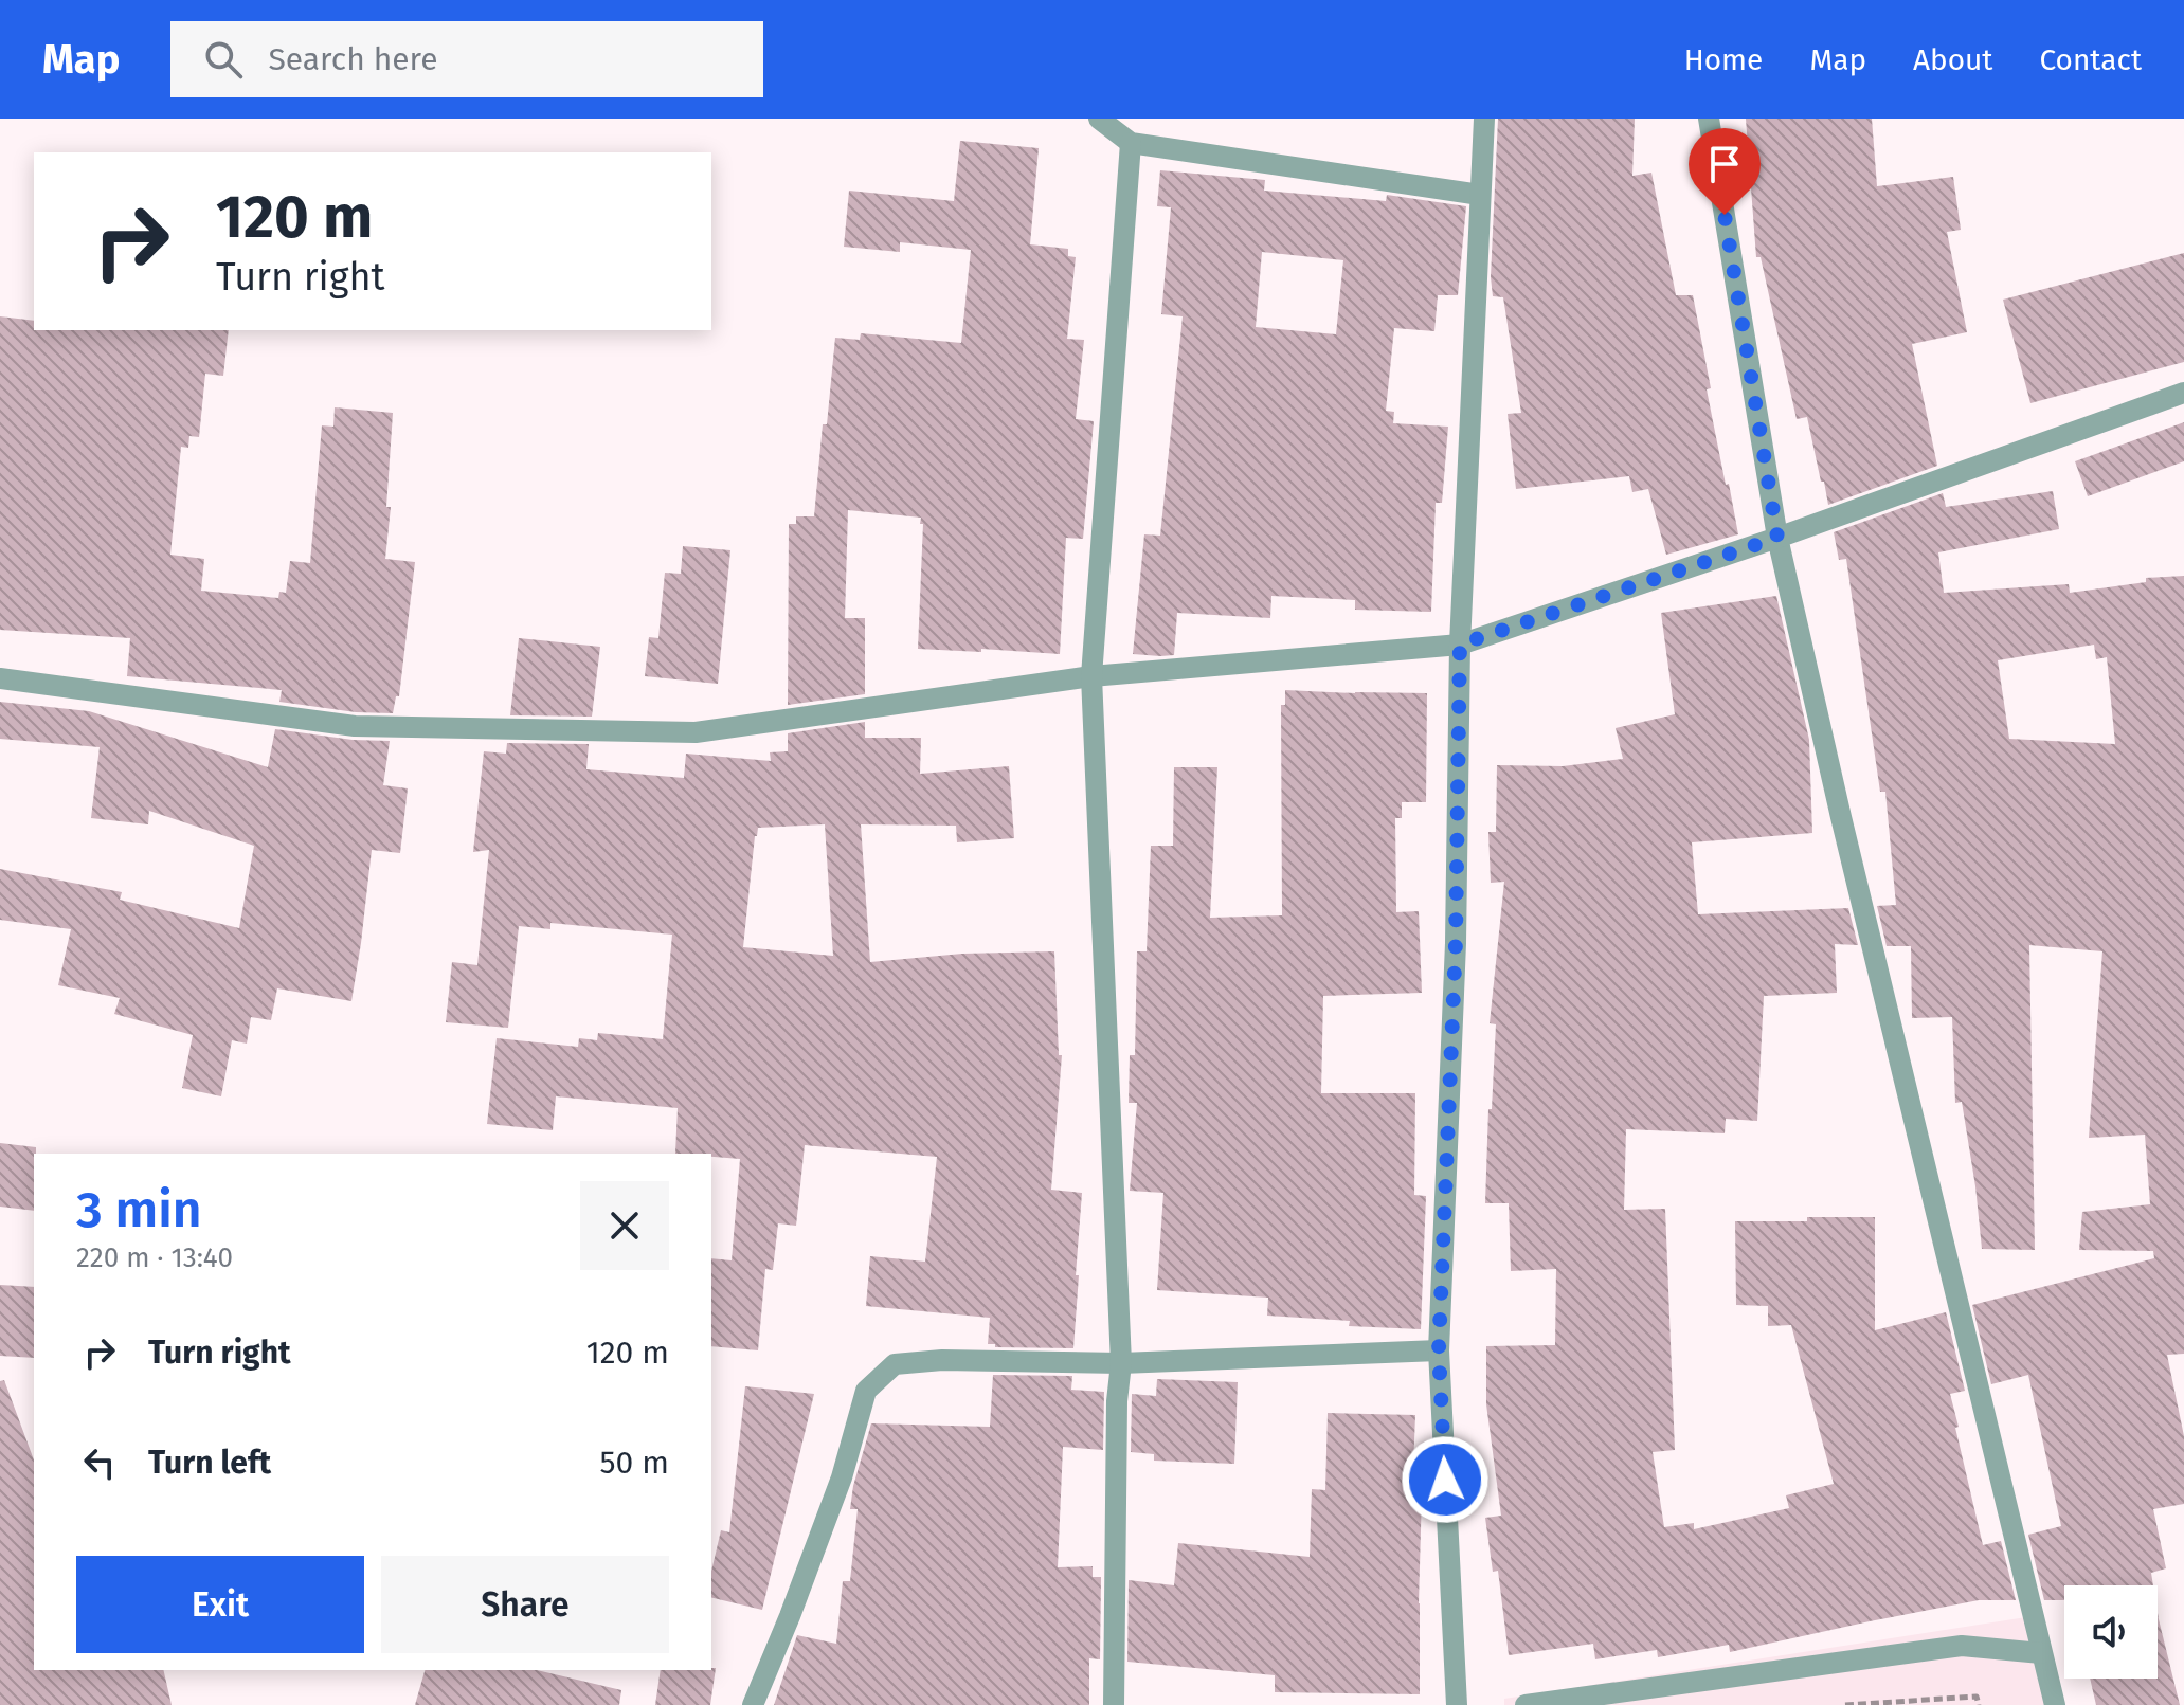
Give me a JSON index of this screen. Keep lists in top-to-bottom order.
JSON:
{
  "page": {
    "header": "Map",
    "search": "Search here",
    "nav": [
      "Home",
      "Map",
      "About",
      "Contact"
    ],
    "turn": ["120 m", "Turn right"],
    "heading": ["3 min", "220 m · 13:40"],
    "list": [
      {
        "name": "Turn right",
        "value": "120 m"
      },
      {
        "name": "Turn left",
        "value": "50 m"
      }
    ],
    "buttons": ["Exit", "Share"]
  }
}
